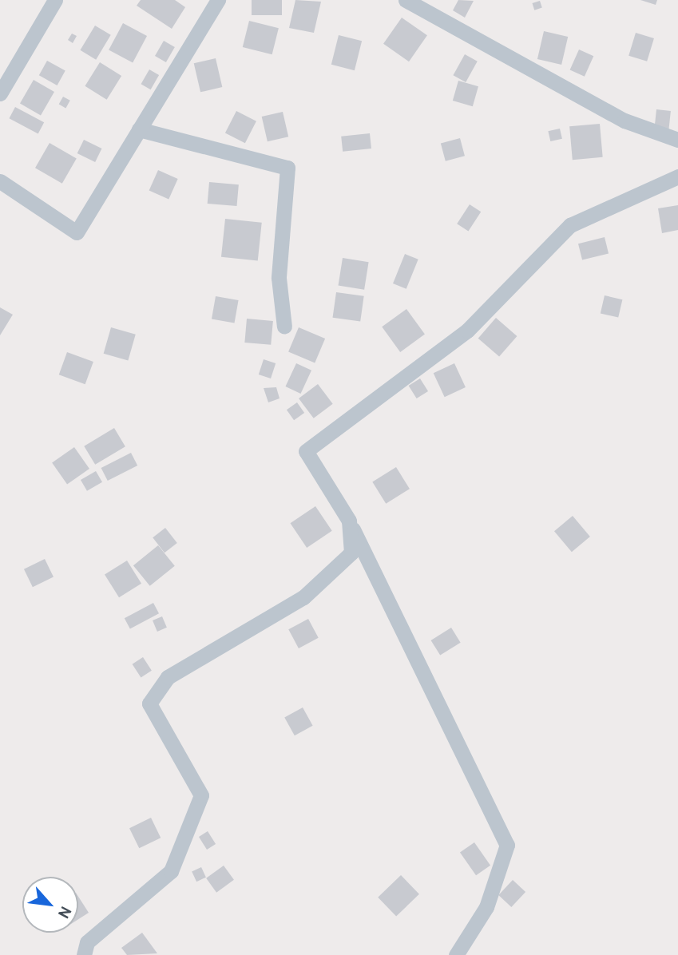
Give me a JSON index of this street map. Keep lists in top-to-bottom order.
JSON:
{
  "north": "bottom right"
}
